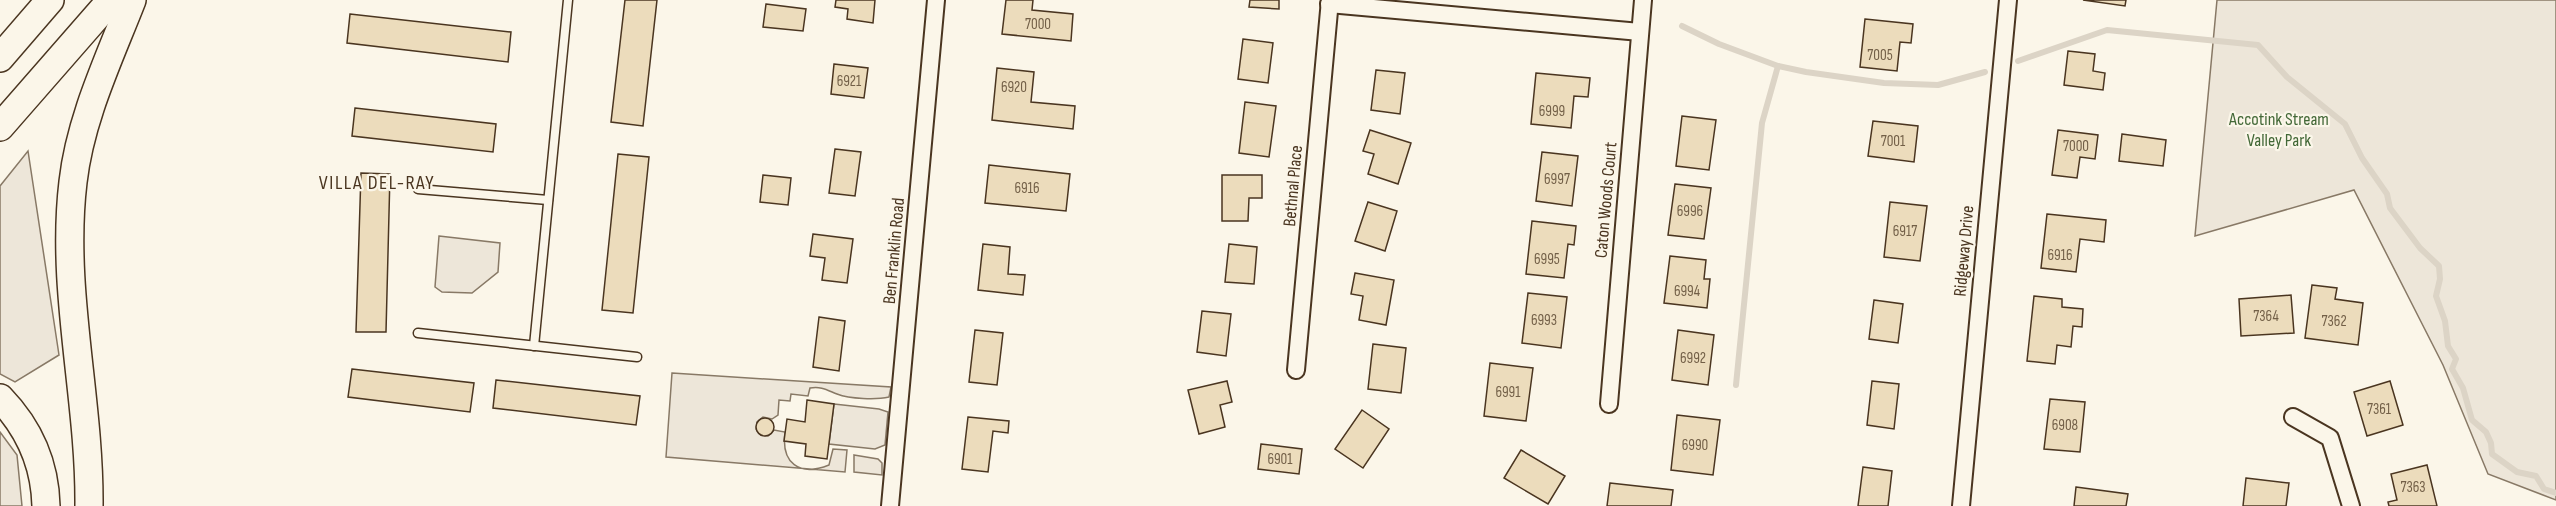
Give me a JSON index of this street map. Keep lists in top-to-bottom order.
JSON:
{
  "streets": {
    "street": [
      "Bethnal Place",
      "Caton Woods Court",
      "Ben Franklin Road",
      "Ridgeway Drive"
    ]
  },
  "crossings": [
    ["Bethnal Place", "Caton Woods Court"]
  ],
  "districts": ["VILLA DEL-RAY"],
  "parks": ["Accotink Stream Valley Park"],
  "house_numbers": [
    "7000",
    "7005",
    "6921",
    "6920",
    "6999",
    "7001",
    "7000",
    "6997",
    "6916",
    "6996",
    "6917",
    "6916",
    "6995",
    "6994",
    "7364",
    "6993",
    "7362",
    "6992",
    "6991",
    "7361",
    "6908",
    "6990",
    "6901",
    "7363"
  ]
}
